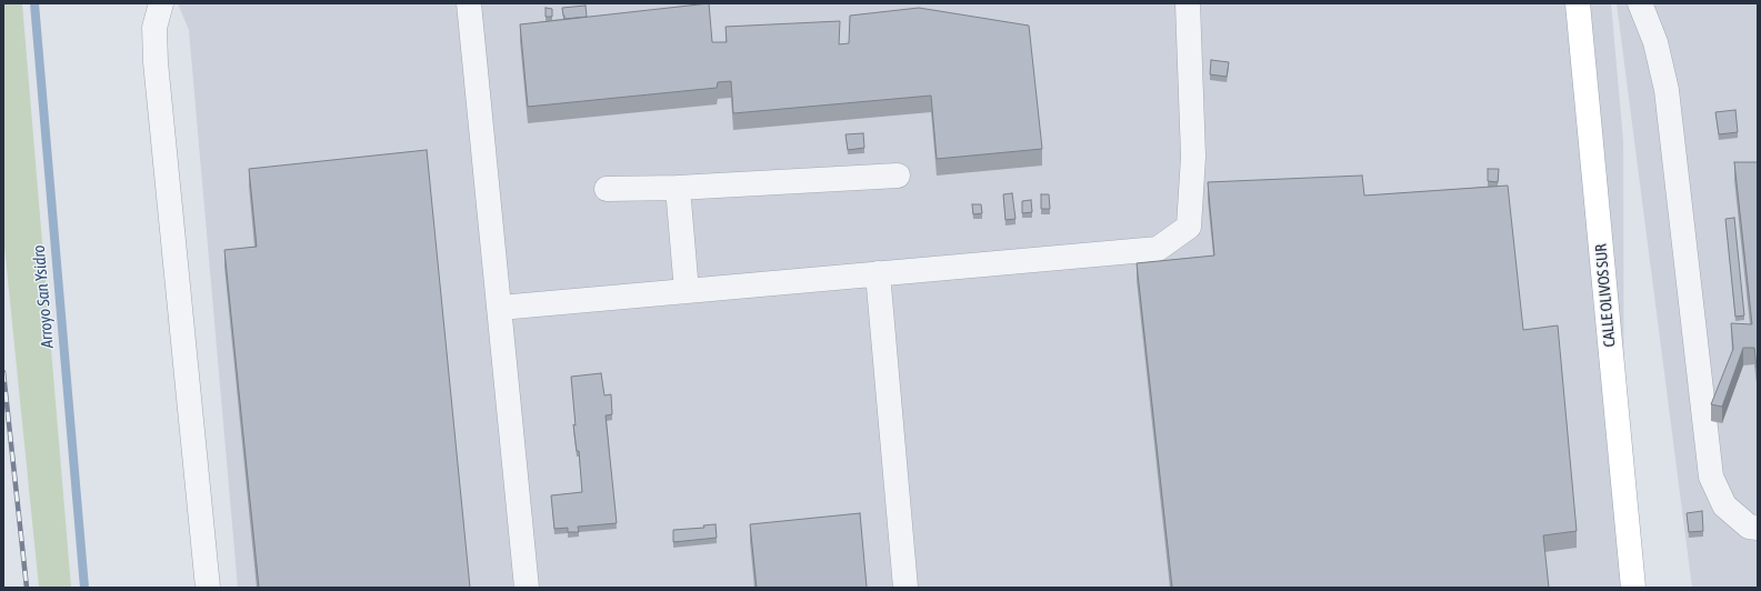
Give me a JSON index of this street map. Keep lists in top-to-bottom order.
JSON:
{
  "streets": {
    "main road": ["CALLE OLIVOS SUR"]
  },
  "water": ["Arroyo San Ysidro"]
}
